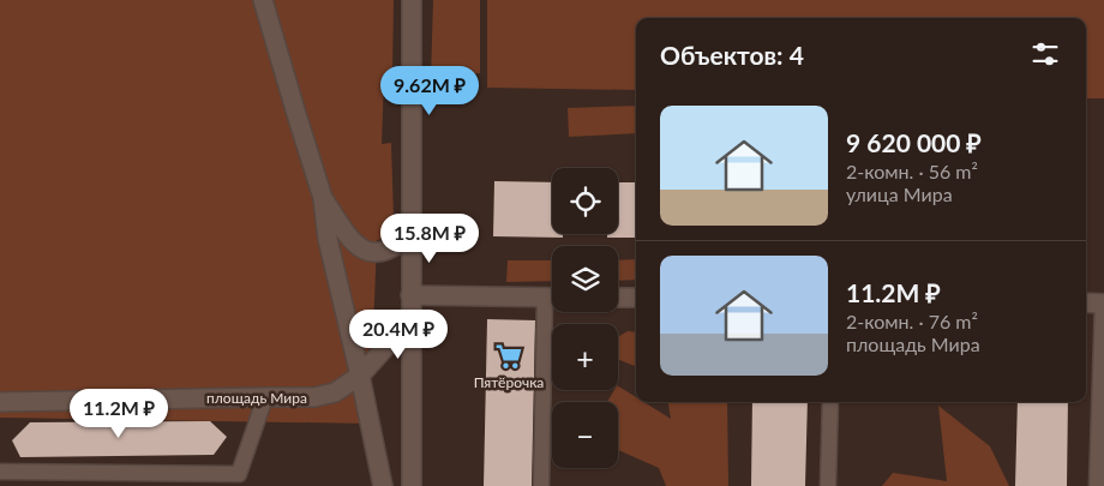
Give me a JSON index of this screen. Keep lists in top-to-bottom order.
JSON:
{
  "streets": {
    "street": ["площадь Мира"]
  },
  "places": {
    "supermarket": ["Пятёрочка"]
  },
  "page": {
    "heading": "Объектов: 4",
    "price": [
      "9.62M ₽",
      "15.8M ₽",
      "20.4M ₽",
      "11.2M ₽"
    ],
    "list": [
      {
        "name": "9 620 000 ₽",
        "note": "2-комн. · 56 m² · улица Мира"
      },
      {
        "name": "11.2M ₽",
        "note": "2-комн. · 76 m² · площадь Мира"
      }
    ],
    "map_buttons": ["+", "−"]
  }
}
